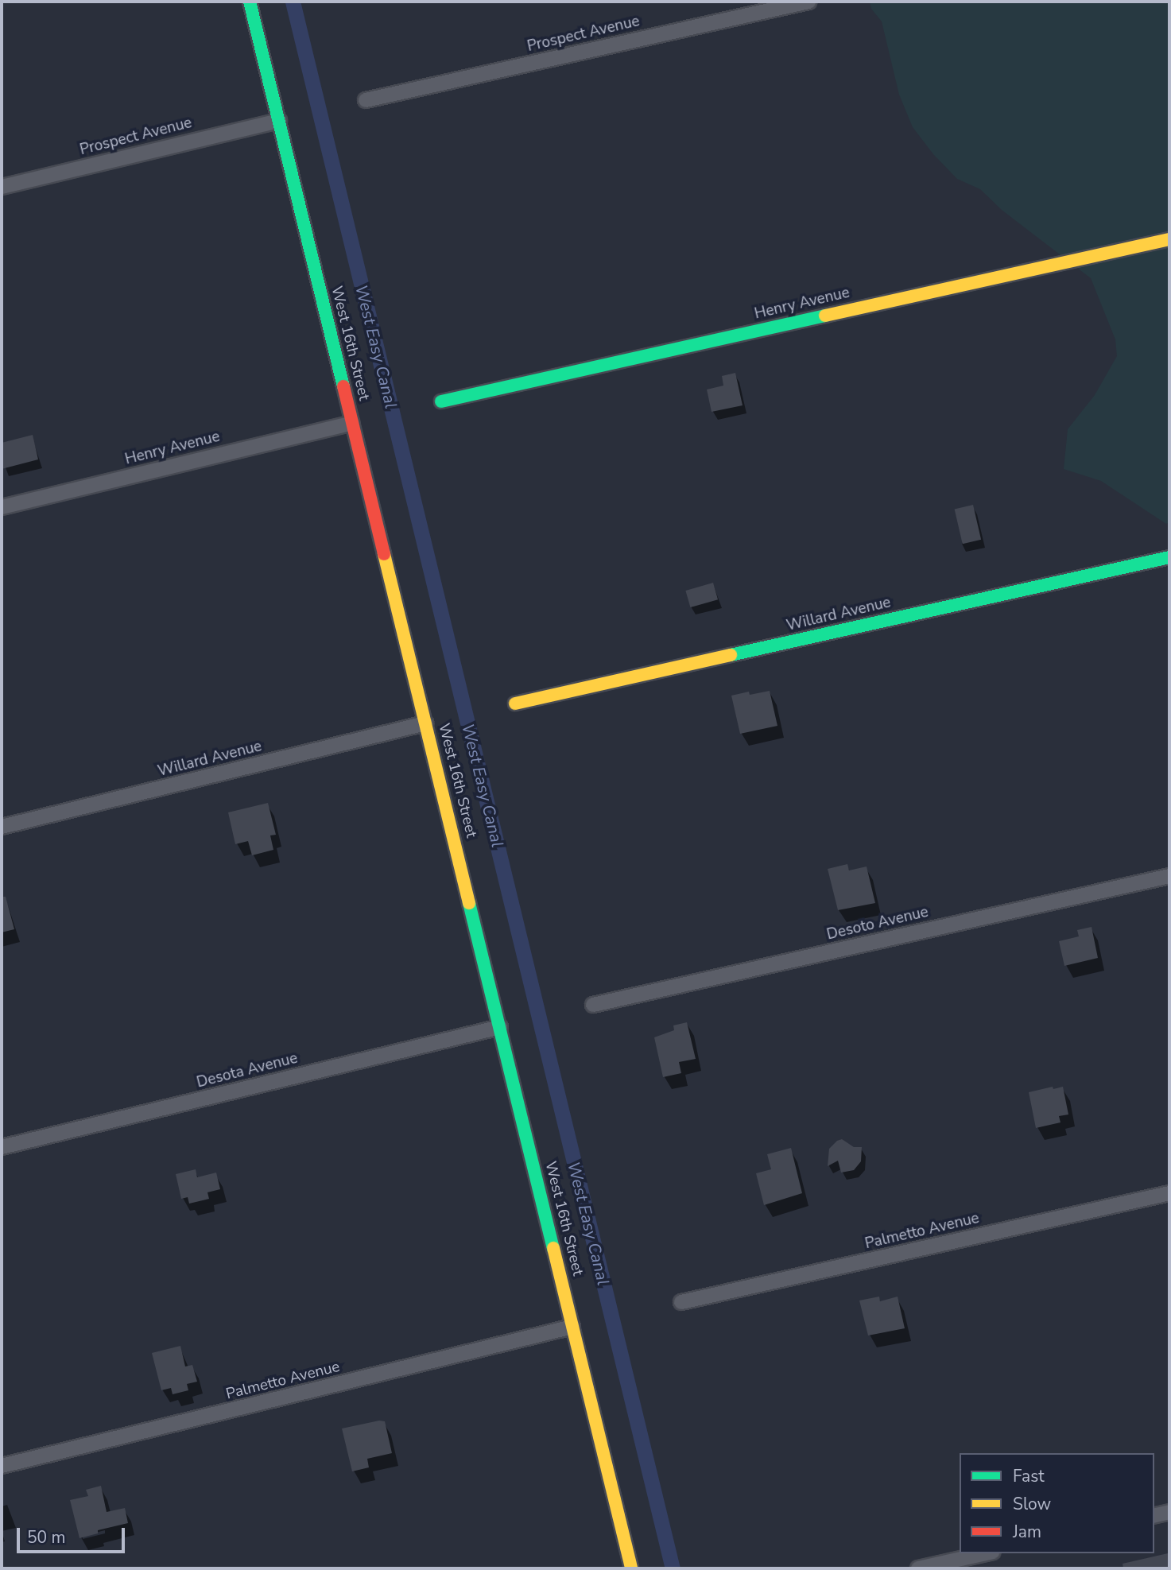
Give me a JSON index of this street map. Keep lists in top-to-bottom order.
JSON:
{
  "streets": {
    "street": [
      "Prospect Avenue",
      "Henry Avenue",
      "West 16th Street",
      "Willard Avenue",
      "Desoto Avenue",
      "Desota Avenue",
      "Palmetto Avenue"
    ]
  },
  "crossings": [
    ["Prospect Avenue", "West 16th Street"],
    ["Henry Avenue", "West 16th Street"],
    ["West 16th Street", "Willard Avenue"],
    ["West 16th Street", "Desota Avenue"],
    ["West 16th Street", "Palmetto Avenue"]
  ],
  "water": ["West Easy Canal"],
  "legend": ["Fast", "Slow", "Jam"],
  "scale_bar": "50 m"
}
